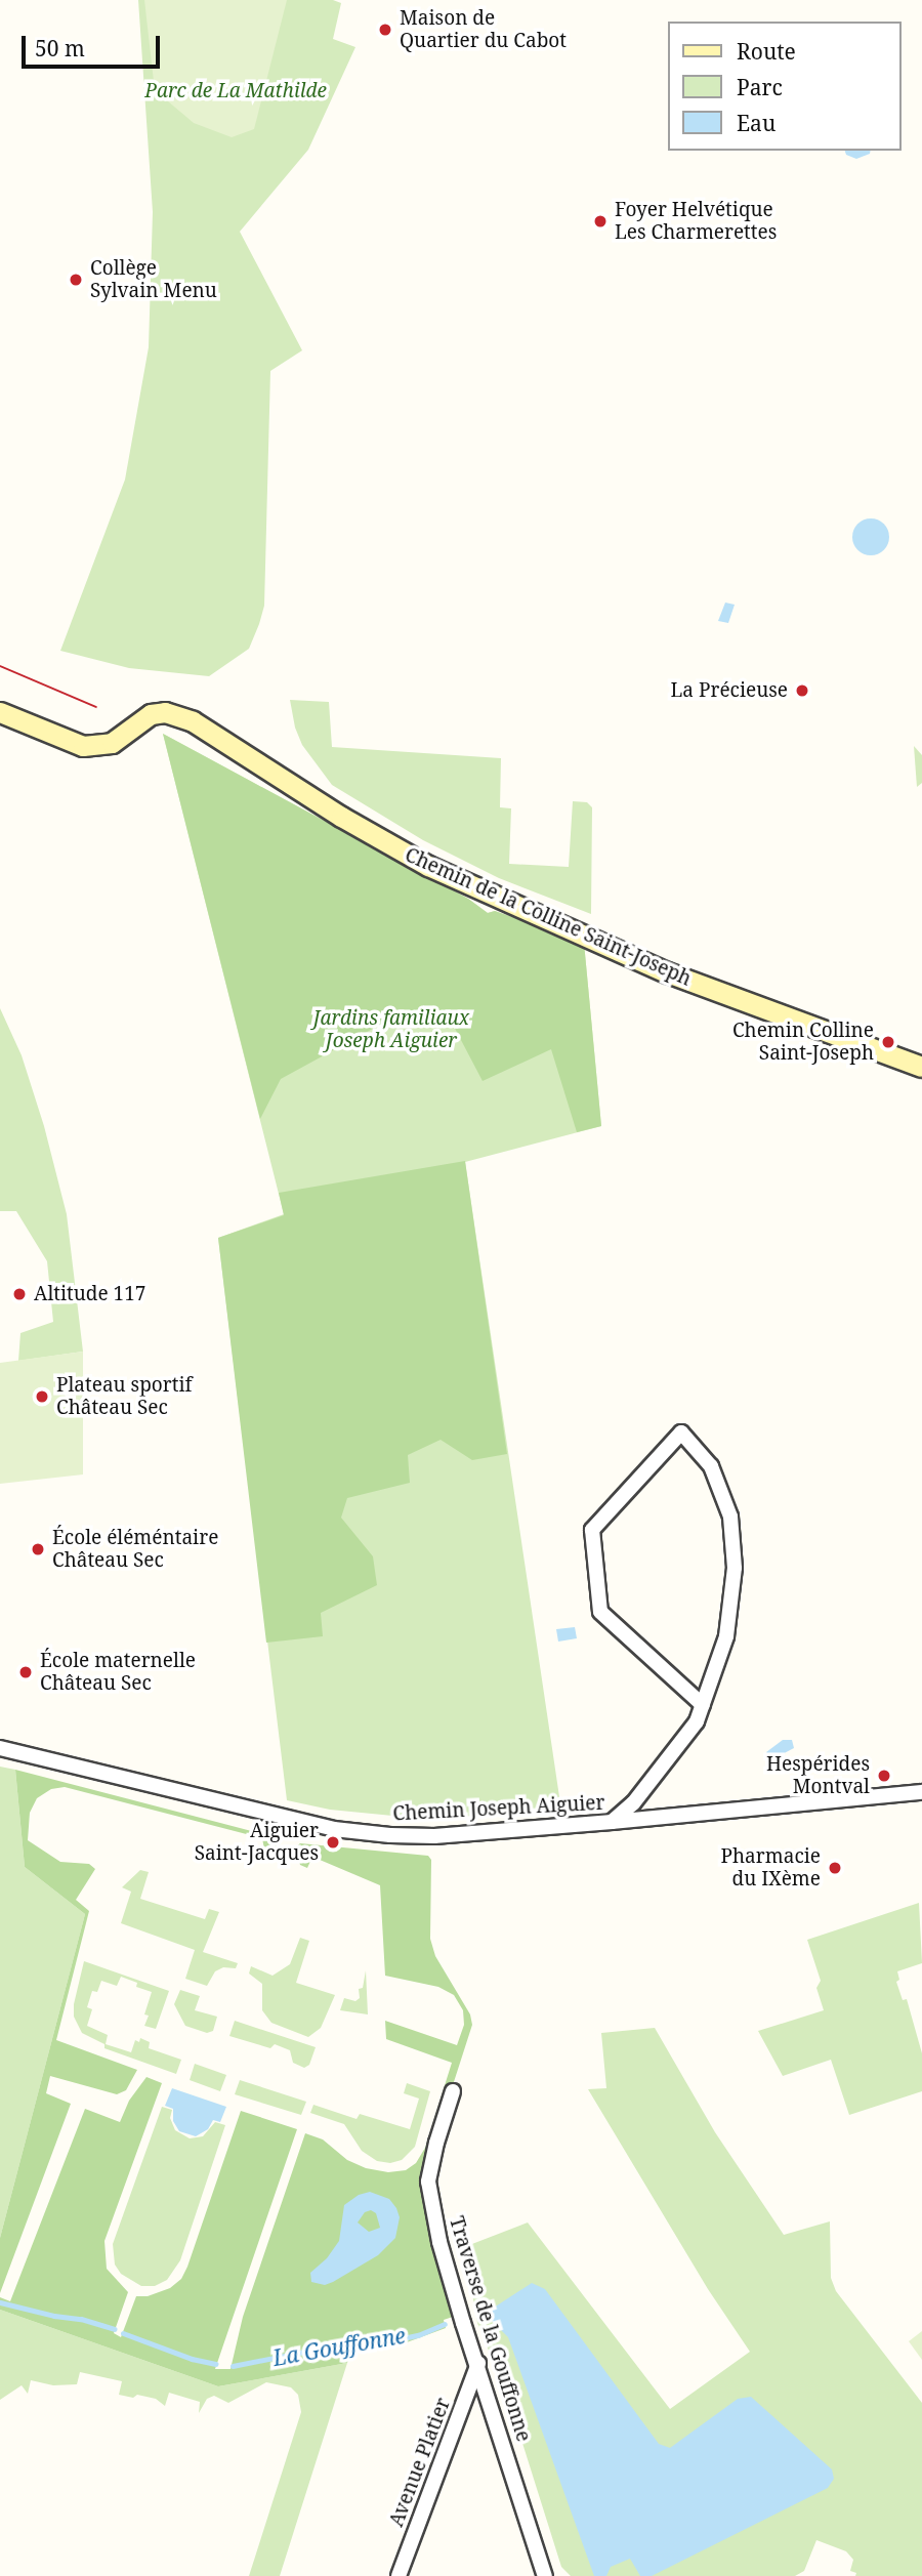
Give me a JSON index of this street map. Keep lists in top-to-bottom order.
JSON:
{
  "streets": {
    "street": [
      "Chemin de la Colline Saint-Joseph",
      "Chemin Joseph Aiguier",
      "Traverse de la Gouffonne",
      "Avenue Platier"
    ]
  },
  "crossings": [
    ["Traverse de la Gouffonne", "Avenue Platier"]
  ],
  "water": ["La Gouffonne"],
  "parks": ["Parc de La Mathilde", "Jardins familiaux Joseph Aiguier"],
  "places": [
    "Maison de Quartier du Cabot",
    "Foyer Helvétique Les Charmerettes",
    "Collège Sylvain Menu",
    "La Précieuse",
    "Chemin Colline Saint-Joseph",
    "Altitude 117",
    "Plateau sportif Château Sec",
    "École éléméntaire Château Sec",
    "École maternelle Château Sec",
    "Hespérides Montval",
    "Aiguier Saint-Jacques",
    "Pharmacie du IXème"
  ],
  "legend": ["Route", "Parc", "Eau"],
  "scale_bar": "50 m"
}
